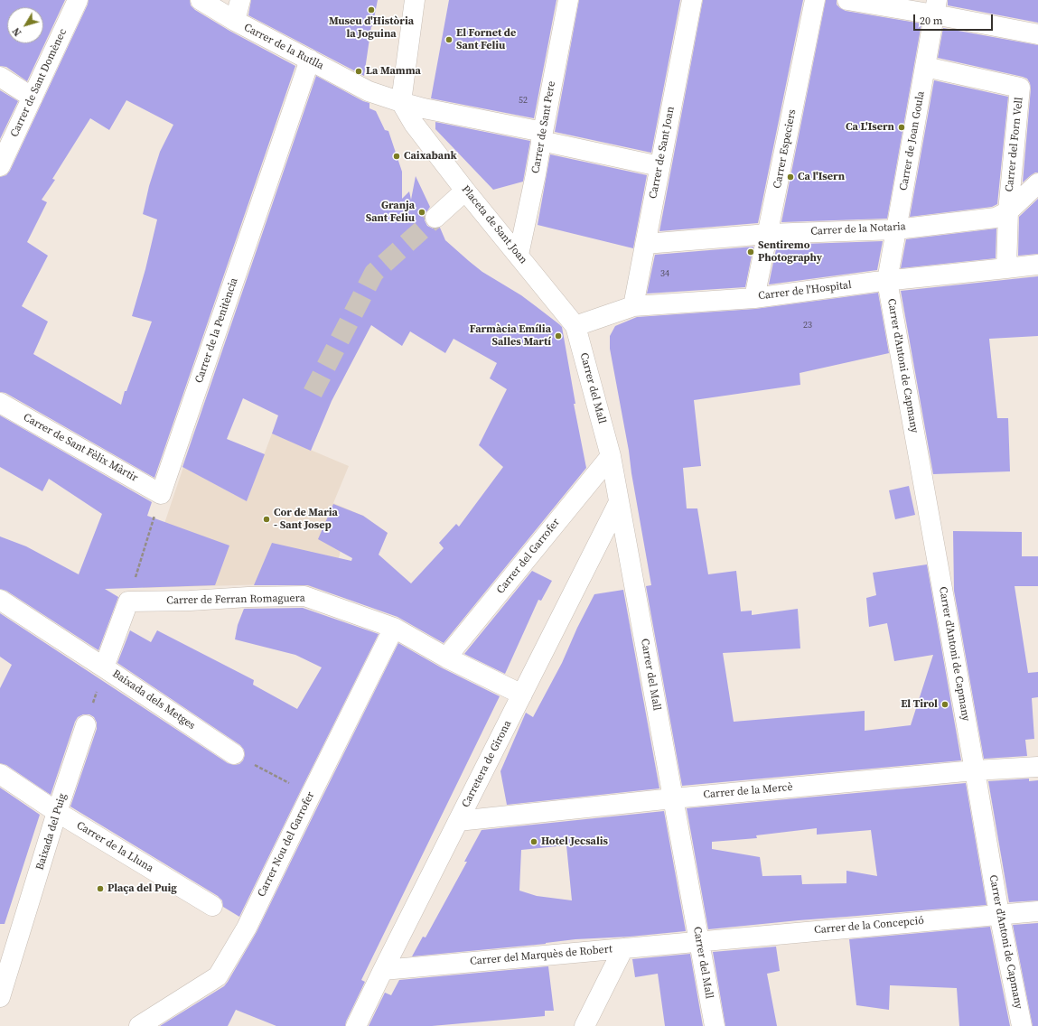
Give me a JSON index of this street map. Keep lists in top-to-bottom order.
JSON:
{
  "streets": {
    "street": [
      "Carrer de la Rutlla",
      "Carrer de Sant Domènec",
      "Carrer de Sant Pere",
      "Carrer de Joan Goula",
      "Carrer del Forn Vell",
      "Carrer Especiers",
      "Carrer de Sant Joan",
      "Placeta de Sant Joan",
      "Carrer de la Notaria",
      "Carrer de l'Hospital",
      "Carrer de la Penitència",
      "Carrer d'Antoni de Capmany",
      "Carrer del Mall",
      "Carrer de Sant Fèlix Màrtir",
      "Carrer del Garrofer",
      "Carrer de Ferran Romaguera",
      "Baixada dels Metges",
      "Carretera de Girona",
      "Carrer de la Mercè",
      "Baixada del Puig",
      "Carrer Nou del Garrofer",
      "Carrer de la Lluna",
      "Carrer de la Concepció",
      "Carrer del Marquès de Robert"
    ]
  },
  "crossings": [
    ["Carrer de la Rutlla", "Placeta de Sant Joan"],
    ["Carrer de la Rutlla", "Carrer de la Penitència"],
    ["Carrer de Sant Pere", "Placeta de Sant Joan"],
    ["Carrer de Joan Goula", "Carrer del Forn Vell"],
    ["Carrer de Joan Goula", "Carrer de la Notaria"],
    ["Carrer de Joan Goula", "Carrer de l'Hospital"],
    ["Carrer de Joan Goula", "Carrer d'Antoni de Capmany"],
    ["Carrer del Forn Vell", "Carrer de la Notaria"],
    ["Carrer Especiers", "Carrer de la Notaria"],
    ["Carrer Especiers", "Carrer de l'Hospital"],
    ["Carrer de Sant Joan", "Carrer de la Notaria"],
    ["Carrer de Sant Joan", "Carrer de l'Hospital"],
    ["Placeta de Sant Joan", "Carrer de l'Hospital"],
    ["Placeta de Sant Joan", "Carrer del Mall"],
    ["Carrer de l'Hospital", "Carrer d'Antoni de Capmany"],
    ["Carrer de l'Hospital", "Carrer del Mall"],
    ["Carrer de la Penitència", "Carrer de Sant Fèlix Màrtir"],
    ["Carrer d'Antoni de Capmany", "Carrer de la Mercè"],
    ["Carrer d'Antoni de Capmany", "Carrer de la Concepció"],
    ["Carrer del Mall", "Carrer del Garrofer"],
    ["Carrer del Mall", "Carretera de Girona"],
    ["Carrer del Mall", "Carrer de la Mercè"],
    ["Carrer del Mall", "Carrer de la Concepció"],
    ["Carrer del Mall", "Carrer del Marquès de Robert"],
    ["Carrer del Garrofer", "Carrer de Ferran Romaguera"],
    ["Carrer de Ferran Romaguera", "Carretera de Girona"],
    ["Carrer de Ferran Romaguera", "Carrer Nou del Garrofer"],
    ["Carretera de Girona", "Carrer de la Mercè"],
    ["Carretera de Girona", "Carrer del Marquès de Robert"],
    ["Baixada del Puig", "Carrer de la Lluna"],
    ["Carrer de la Concepció", "Carrer del Marquès de Robert"]
  ],
  "places": [
    "Museu d'Història la Joguina",
    "El Fornet de Sant Feliu",
    "La Mamma",
    "Ca L'Isern",
    "Caixabank",
    "Ca l'Isern",
    "Granja Sant Feliu",
    "Sentiremo Photography",
    "Farmàcia Emília Salles Martí",
    "Cor de Maria - Sant Josep",
    "El Tirol",
    "Hotel Jecsalis",
    "Plaça del Puig"
  ],
  "house_numbers": ["52", "34", "23"],
  "scale_bar": "20 m",
  "north": "bottom left"
}
